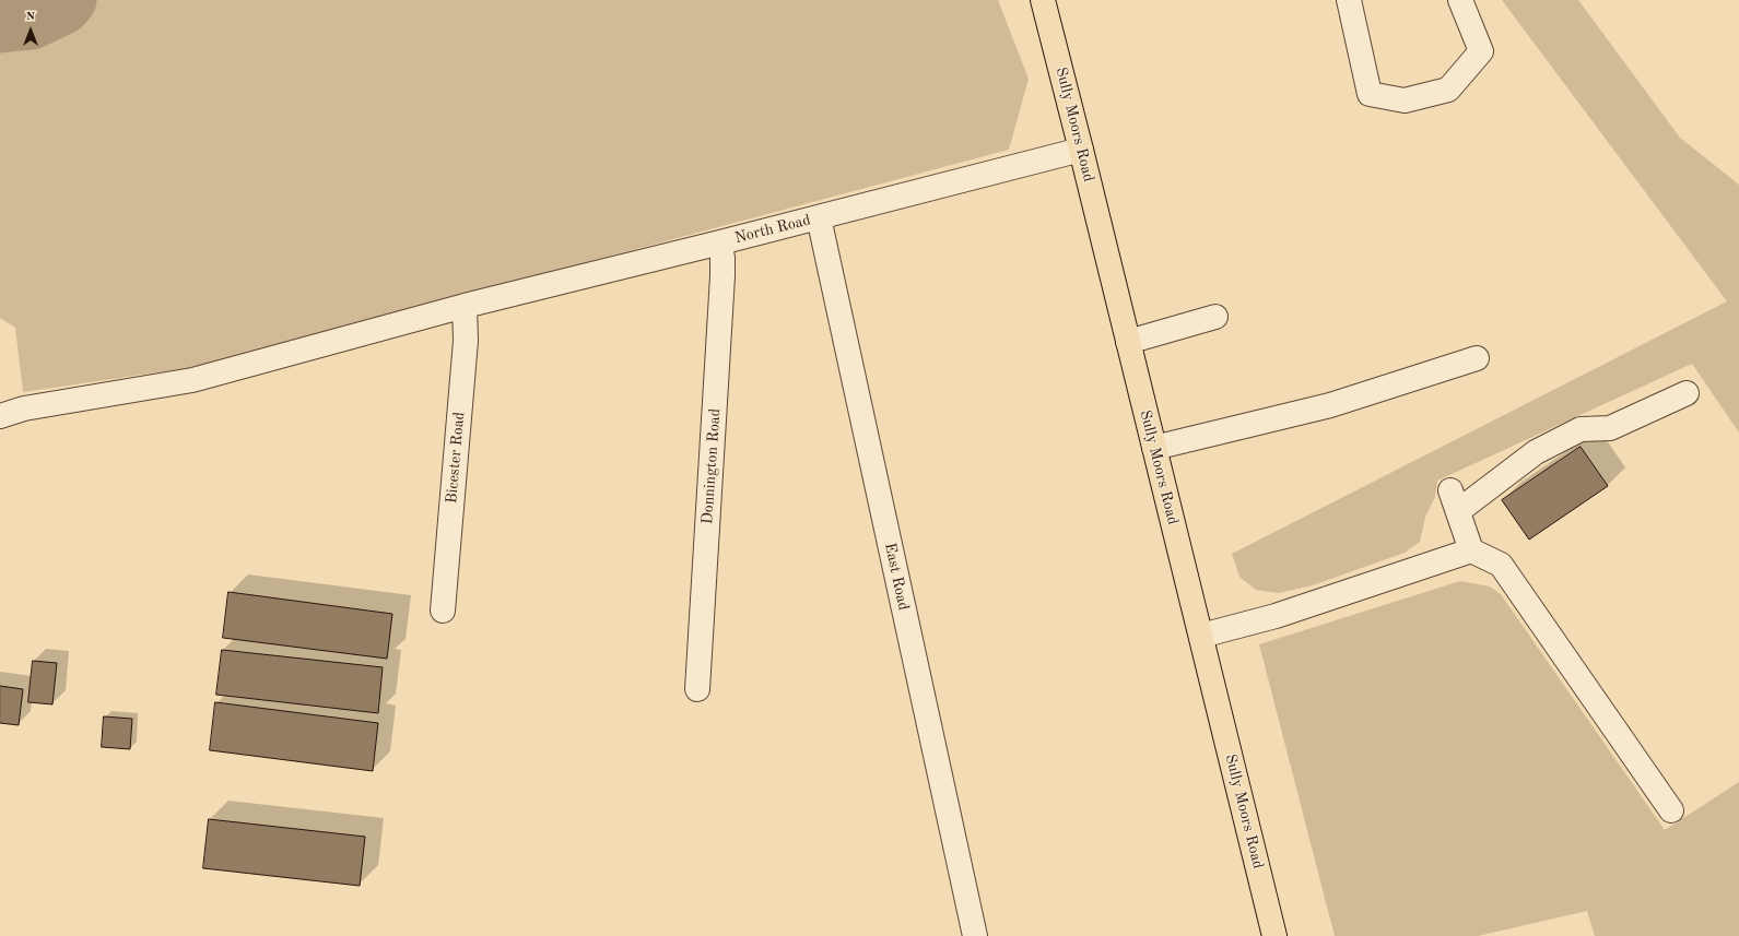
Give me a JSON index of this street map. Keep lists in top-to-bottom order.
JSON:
{
  "streets": {
    "main road": ["Sully Moors Road"],
    "lane": [
      "North Road",
      "Bicester Road",
      "Donnington Road",
      "East Road"
    ]
  },
  "crossings": [
    ["Sully Moors Road", "North Road"],
    ["North Road", "Bicester Road"],
    ["North Road", "Donnington Road"],
    ["North Road", "East Road"]
  ],
  "north": "top"
}
